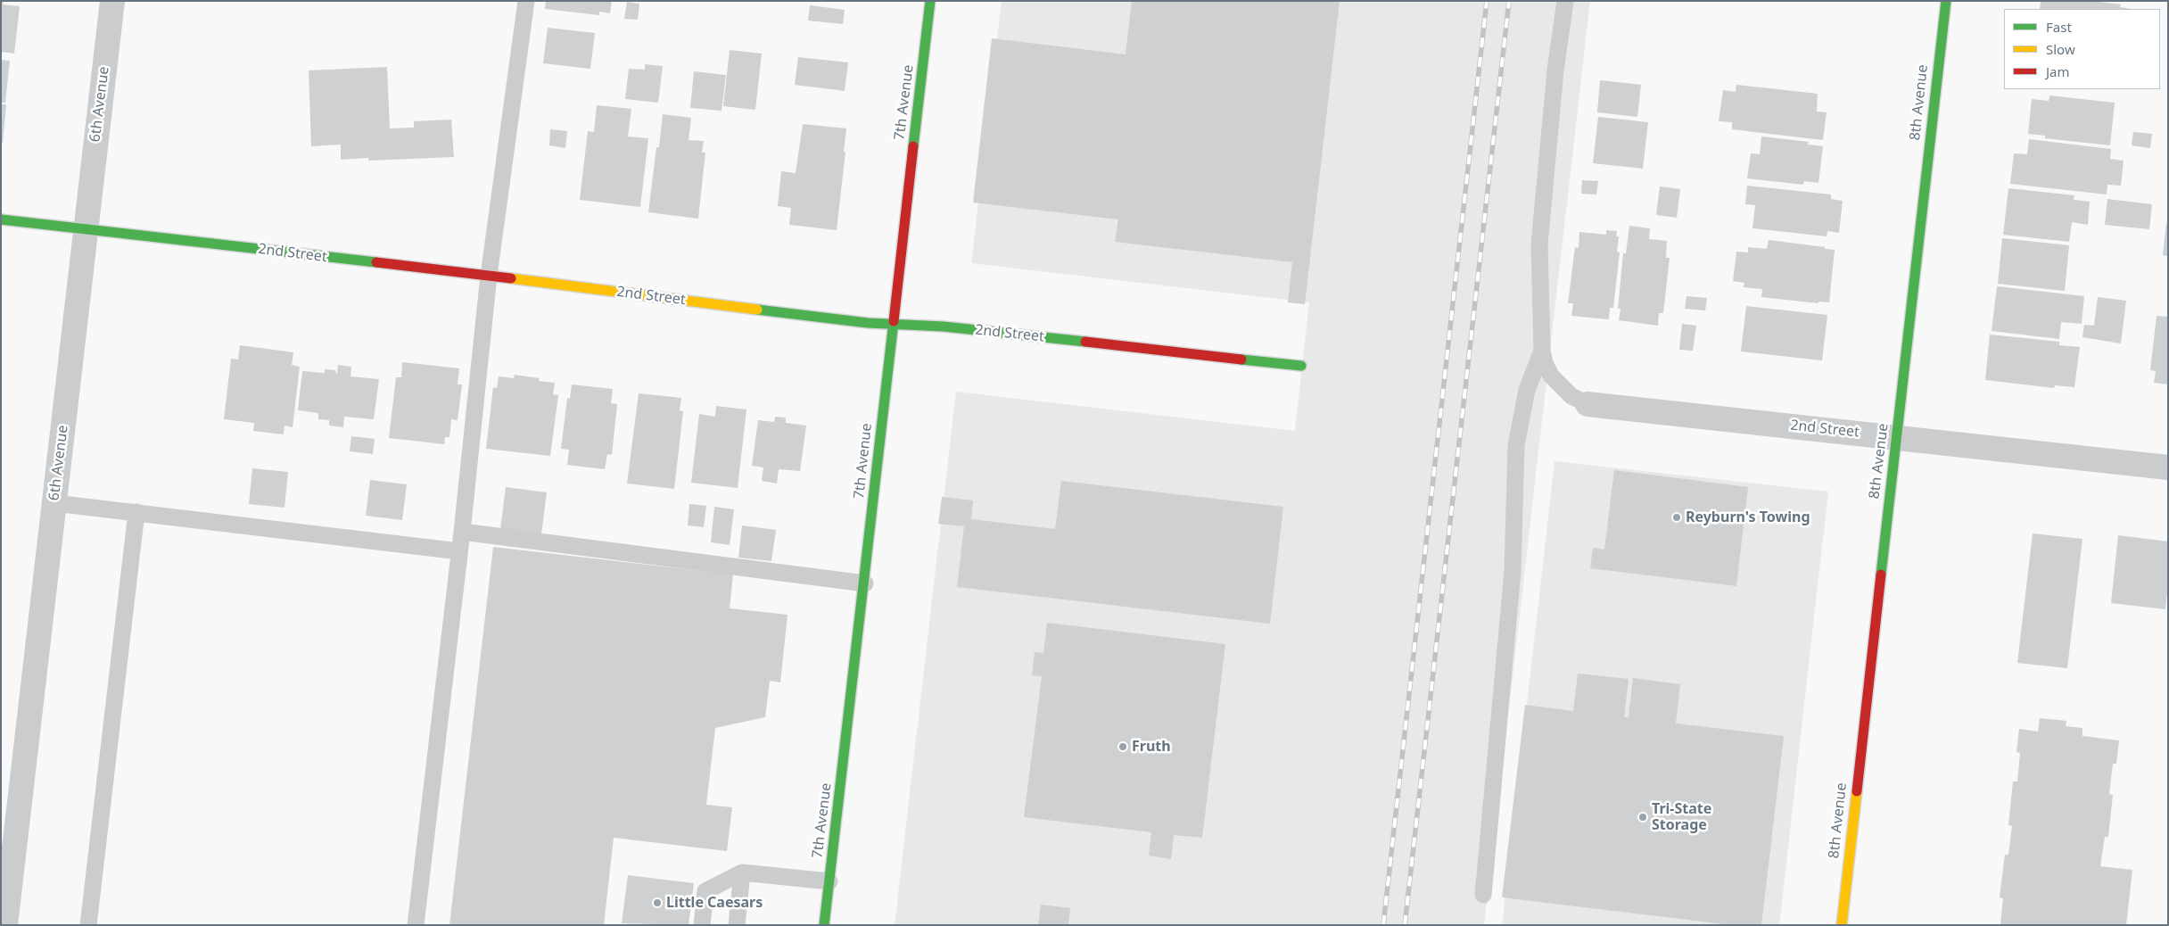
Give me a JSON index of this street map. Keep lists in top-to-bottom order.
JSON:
{
  "streets": {
    "street": [
      "7th Avenue",
      "8th Avenue",
      "6th Avenue",
      "2nd Street"
    ]
  },
  "crossings": [
    ["7th Avenue", "2nd Street"],
    ["8th Avenue", "2nd Street"],
    ["6th Avenue", "2nd Street"]
  ],
  "places": [
    "Reyburn's Towing",
    "Fruth",
    "Tri-State Storage",
    "Little Caesars"
  ],
  "legend": ["Fast", "Slow", "Jam"]
}
